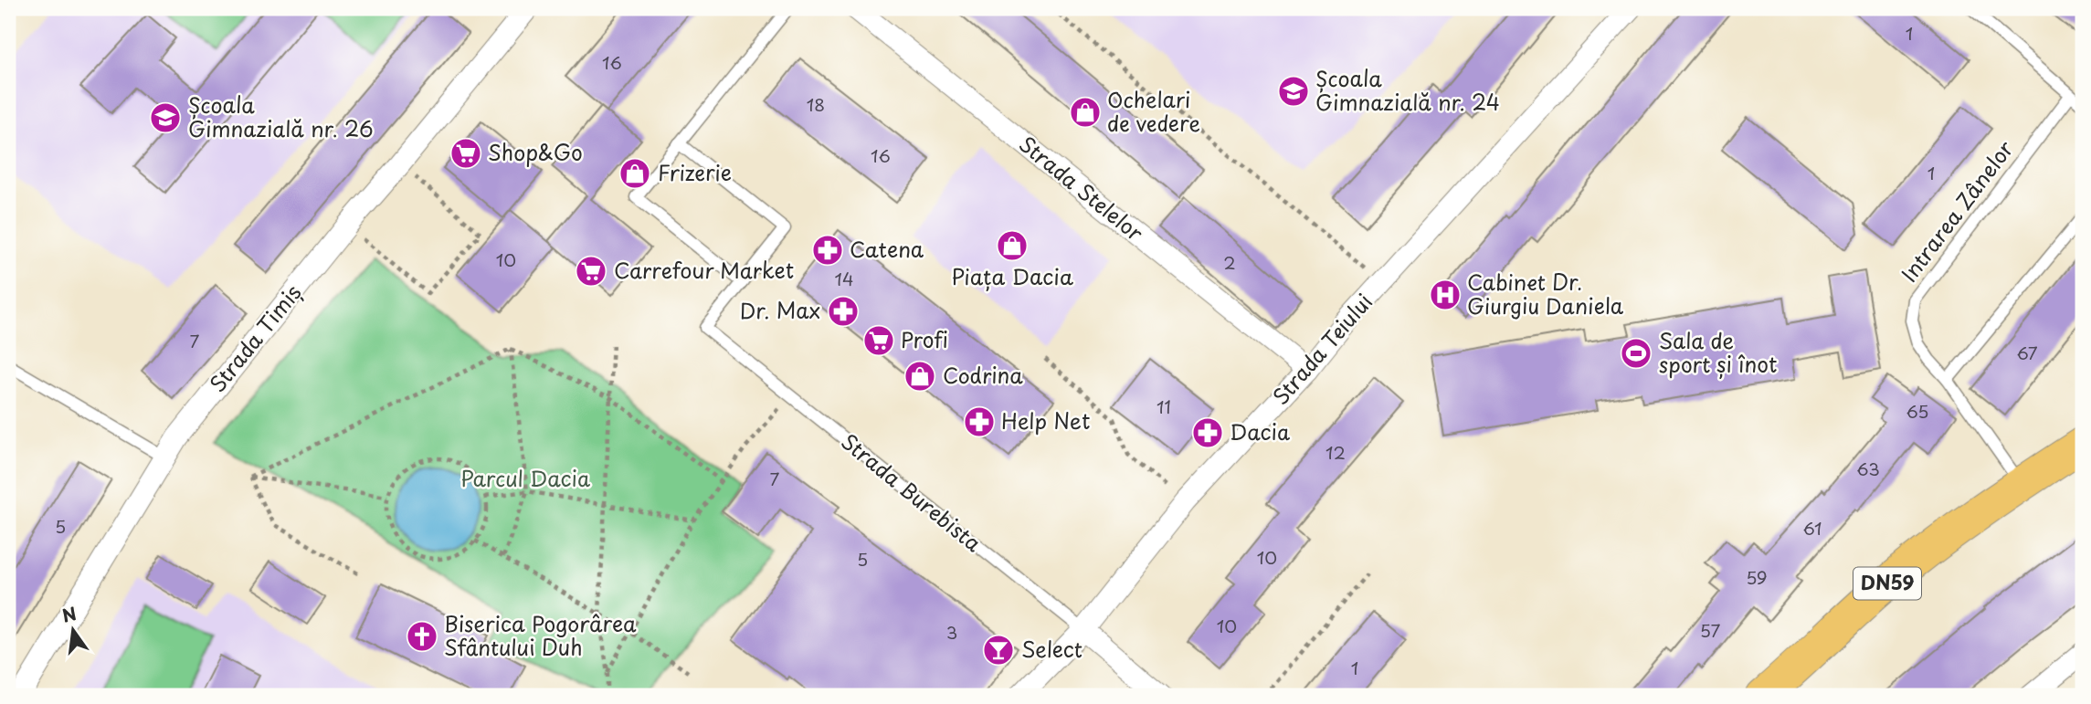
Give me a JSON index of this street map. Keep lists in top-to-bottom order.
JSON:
{
  "streets": {
    "main road": ["DN59"],
    "street": [
      "Strada Stelelor",
      "Strada Timiș",
      "Strada Teiului",
      "Strada Burebista"
    ],
    "lane": ["Intrarea Zânelor"]
  },
  "crossings": [
    ["Strada Stelelor", "Strada Teiului"],
    ["Intrarea Zânelor", "DN59"],
    ["Strada Teiului", "Strada Burebista"]
  ],
  "parks": ["Parcul Dacia"],
  "places": {
    "school or university": ["Școala Gimnazială nr. 24", "Școala Gimnazială nr. 26"],
    "shop": [
      "Ochelari de vedere",
      "Frizerie",
      "Piața Dacia",
      "Codrina"
    ],
    "supermarket": ["Shop&Go", "Carrefour Market", "Profi"],
    "pharmacy": [
      "Catena",
      "Dr. Max",
      "Help Net",
      "Dacia"
    ],
    "hospital": ["Cabinet Dr. Giurgiu Daniela"],
    "sports": ["Sala de sport și înot"],
    "church": ["Biserica Pogorârea Sfântului Duh"],
    "bar": ["Select"]
  },
  "house_numbers": [
    "1",
    "16",
    "18",
    "16",
    "1",
    "10",
    "2",
    "14",
    "7",
    "67",
    "11",
    "65",
    "12",
    "63",
    "7",
    "5",
    "61",
    "10",
    "5",
    "59",
    "10",
    "57",
    "3",
    "1"
  ],
  "north": "top"
}
